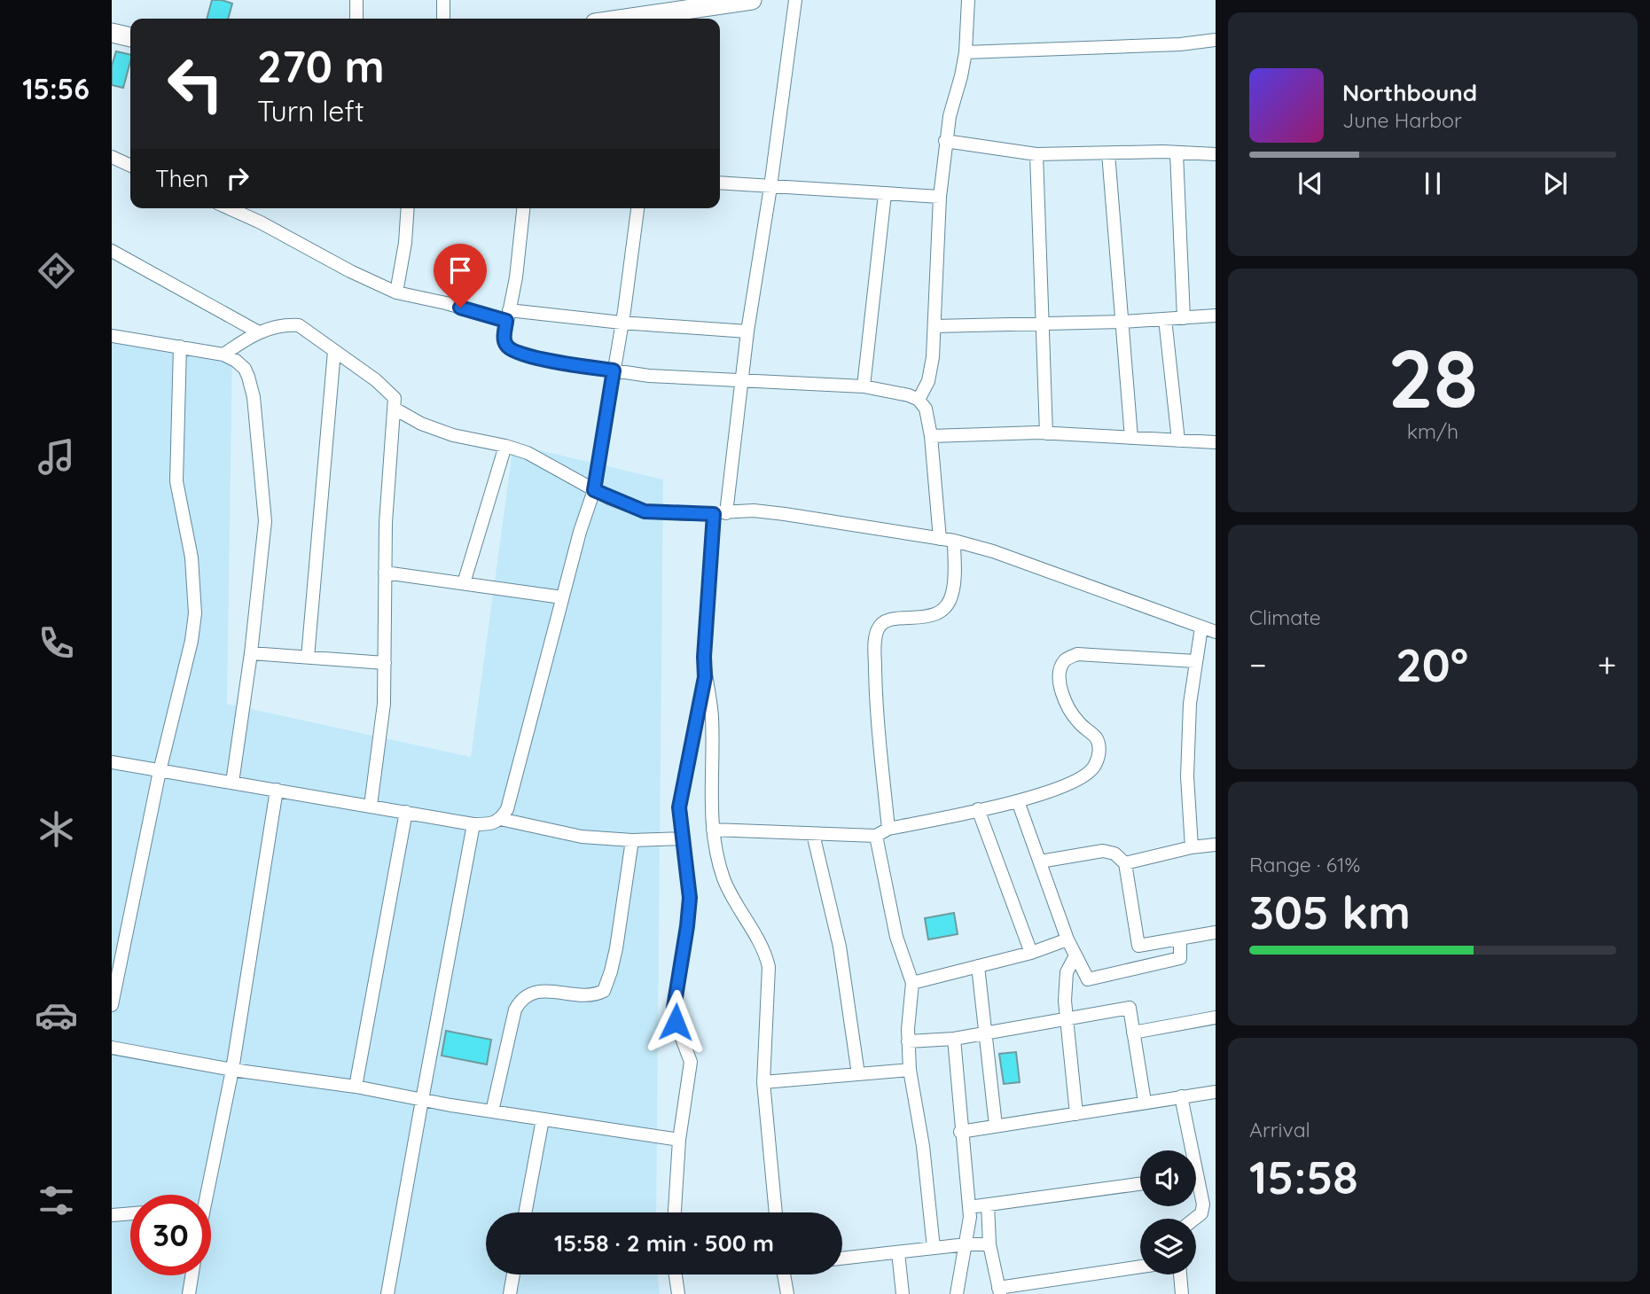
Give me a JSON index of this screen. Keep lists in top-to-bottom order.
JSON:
{
  "page": {
    "tabs": "15:56",
    "turn": ["270 m", "Turn left"],
    "song": ["Northbound", "June Harbor"],
    "then": "Then",
    "tile": [
      ["28", "km/h"],
      "Climate",
      ["Range · 61%", "305 km"],
      ["Arrival", "15:58"]
    ],
    "heat": ["−", "20°", "+"],
    "limit": "30",
    "trip": "15:58 · 2 min · 500 m"
  }
}
